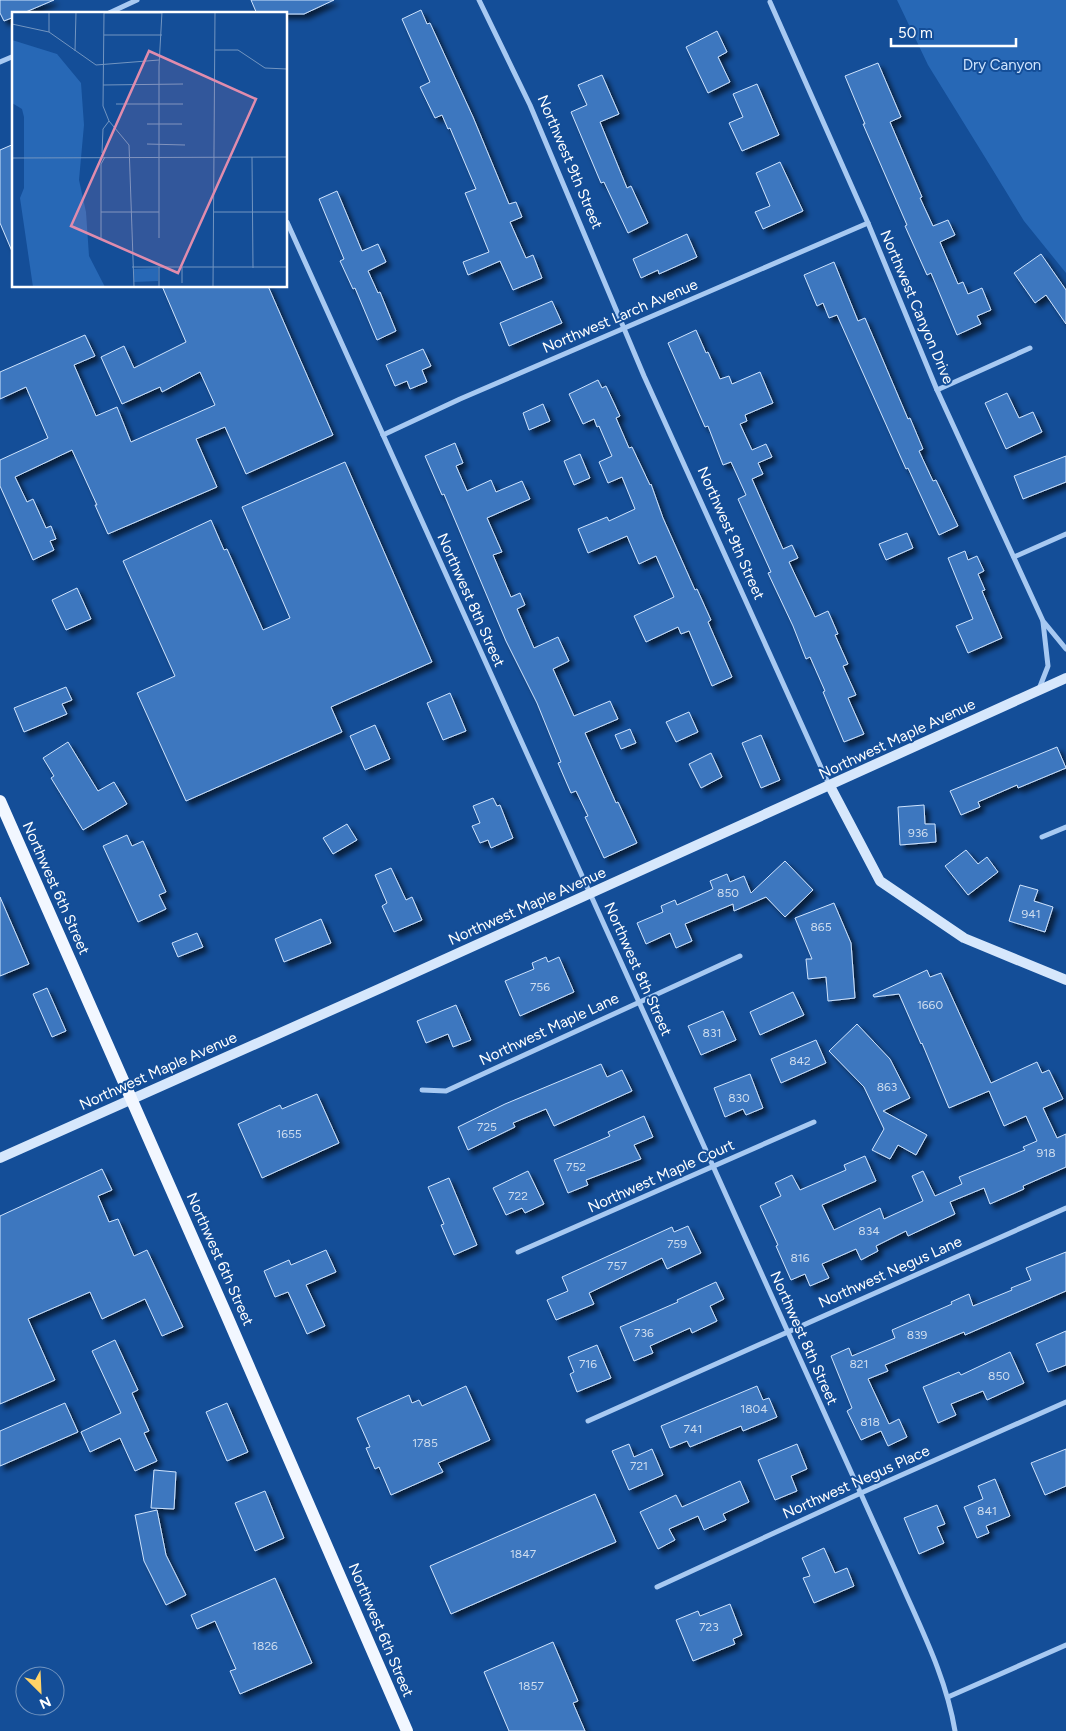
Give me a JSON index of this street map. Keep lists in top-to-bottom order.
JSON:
{
  "streets": {
    "main road": ["Northwest 9th Street", "Northwest Maple Avenue", "Northwest 6th Street"],
    "street": [
      "Northwest Canyon Drive",
      "Northwest Larch Avenue",
      "Northwest 8th Street",
      "Northwest Maple Lane",
      "Northwest Maple Court",
      "Northwest Negus Lane",
      "Northwest Negus Place"
    ]
  },
  "crossings": [
    ["Northwest 9th Street", "Northwest Larch Avenue"],
    ["Northwest 9th Street", "Northwest Maple Avenue"],
    ["Northwest Canyon Drive", "Northwest Larch Avenue"],
    ["Northwest Canyon Drive", "Northwest Maple Avenue"],
    ["Northwest Larch Avenue", "Northwest 8th Street"],
    ["Northwest 8th Street", "Northwest Maple Avenue"],
    ["Northwest 8th Street", "Northwest Maple Lane"],
    ["Northwest 8th Street", "Northwest Maple Court"],
    ["Northwest 8th Street", "Northwest Negus Lane"],
    ["Northwest 8th Street", "Northwest Negus Place"],
    ["Northwest Maple Avenue", "Northwest 6th Street"]
  ],
  "parks": ["Dry Canyon"],
  "house_numbers": [
    "936",
    "850",
    "941",
    "865",
    "756",
    "1660",
    "831",
    "842",
    "863",
    "830",
    "725",
    "1655",
    "918",
    "752",
    "722",
    "834",
    "759",
    "816",
    "757",
    "736",
    "839",
    "716",
    "821",
    "850",
    "1804",
    "818",
    "741",
    "1785",
    "721",
    "841",
    "1847",
    "723",
    "1826",
    "1857"
  ],
  "scale_bar": "50 m",
  "north": "bottom right"
}
